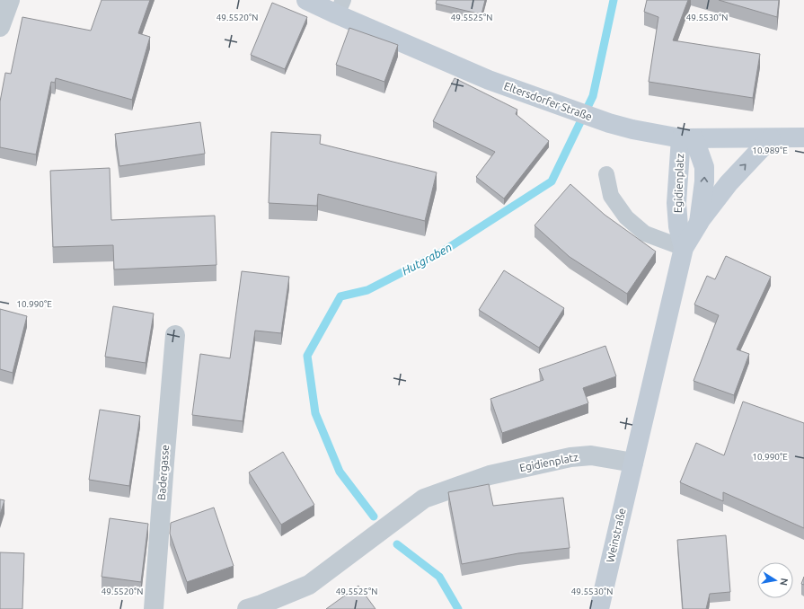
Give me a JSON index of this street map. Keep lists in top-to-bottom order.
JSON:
{
  "streets": {
    "main road": ["Eltersdorfer Straße", "Egidienplatz", "Weinstraße"],
    "street": ["Badergasse"]
  },
  "crossings": [
    ["Eltersdorfer Straße", "Egidienplatz"],
    ["Egidienplatz", "Weinstraße"]
  ],
  "water": ["Hutgraben"],
  "north": "right",
  "coordinates": [
    "49.5520°N",
    "49.5525°N",
    "49.5530°N",
    "10.989°E",
    "10.990°E"
  ]
}
